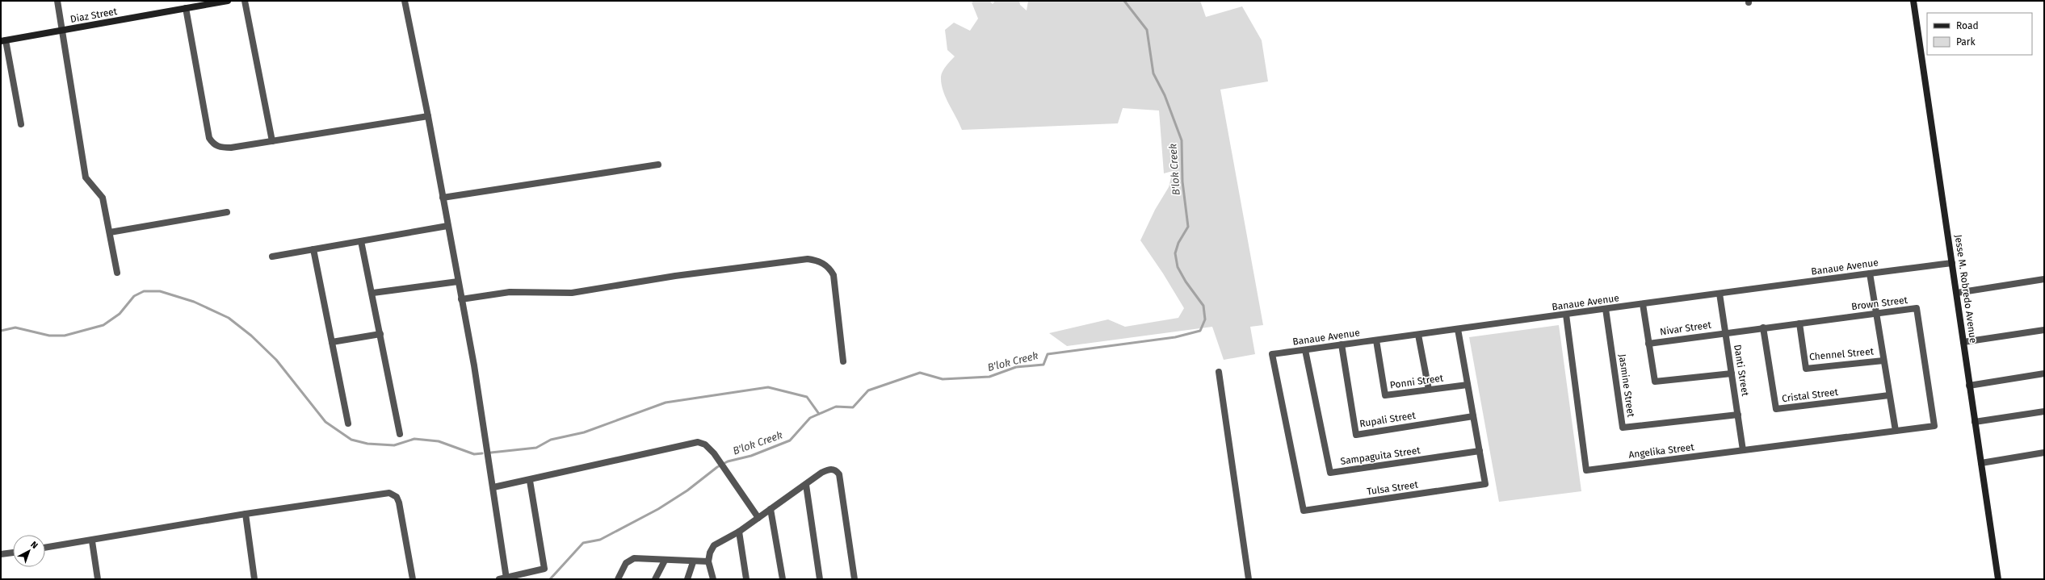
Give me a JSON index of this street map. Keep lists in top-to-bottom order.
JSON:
{
  "streets": {
    "main road": ["Diaz Street", "Jesse M. Robredo Avenue"],
    "street": [
      "Banaue Avenue",
      "Brown Street",
      "Nivar Street",
      "Chennel Street",
      "Danti Street",
      "Ponni Street",
      "Jasmine Street",
      "Cristal Street",
      "Rupali Street",
      "Angelika Street",
      "Sampaguita Street",
      "Tulsa Street"
    ]
  },
  "crossings": [
    ["Banaue Avenue", "Jesse M. Robredo Avenue"],
    ["Banaue Avenue", "Danti Street"],
    ["Banaue Avenue", "Ponni Street"],
    ["Banaue Avenue", "Jasmine Street"],
    ["Banaue Avenue", "Rupali Street"],
    ["Banaue Avenue", "Angelika Street"],
    ["Banaue Avenue", "Sampaguita Street"],
    ["Banaue Avenue", "Tulsa Street"],
    ["Brown Street", "Nivar Street"],
    ["Brown Street", "Chennel Street"],
    ["Brown Street", "Danti Street"],
    ["Brown Street", "Cristal Street"],
    ["Brown Street", "Angelika Street"],
    ["Nivar Street", "Danti Street"],
    ["Danti Street", "Jasmine Street"],
    ["Danti Street", "Angelika Street"],
    ["Ponni Street", "Tulsa Street"],
    ["Rupali Street", "Tulsa Street"],
    ["Sampaguita Street", "Tulsa Street"]
  ],
  "water": ["B'lok Creek"],
  "legend": ["Road", "Park"],
  "north": "top right"
}
